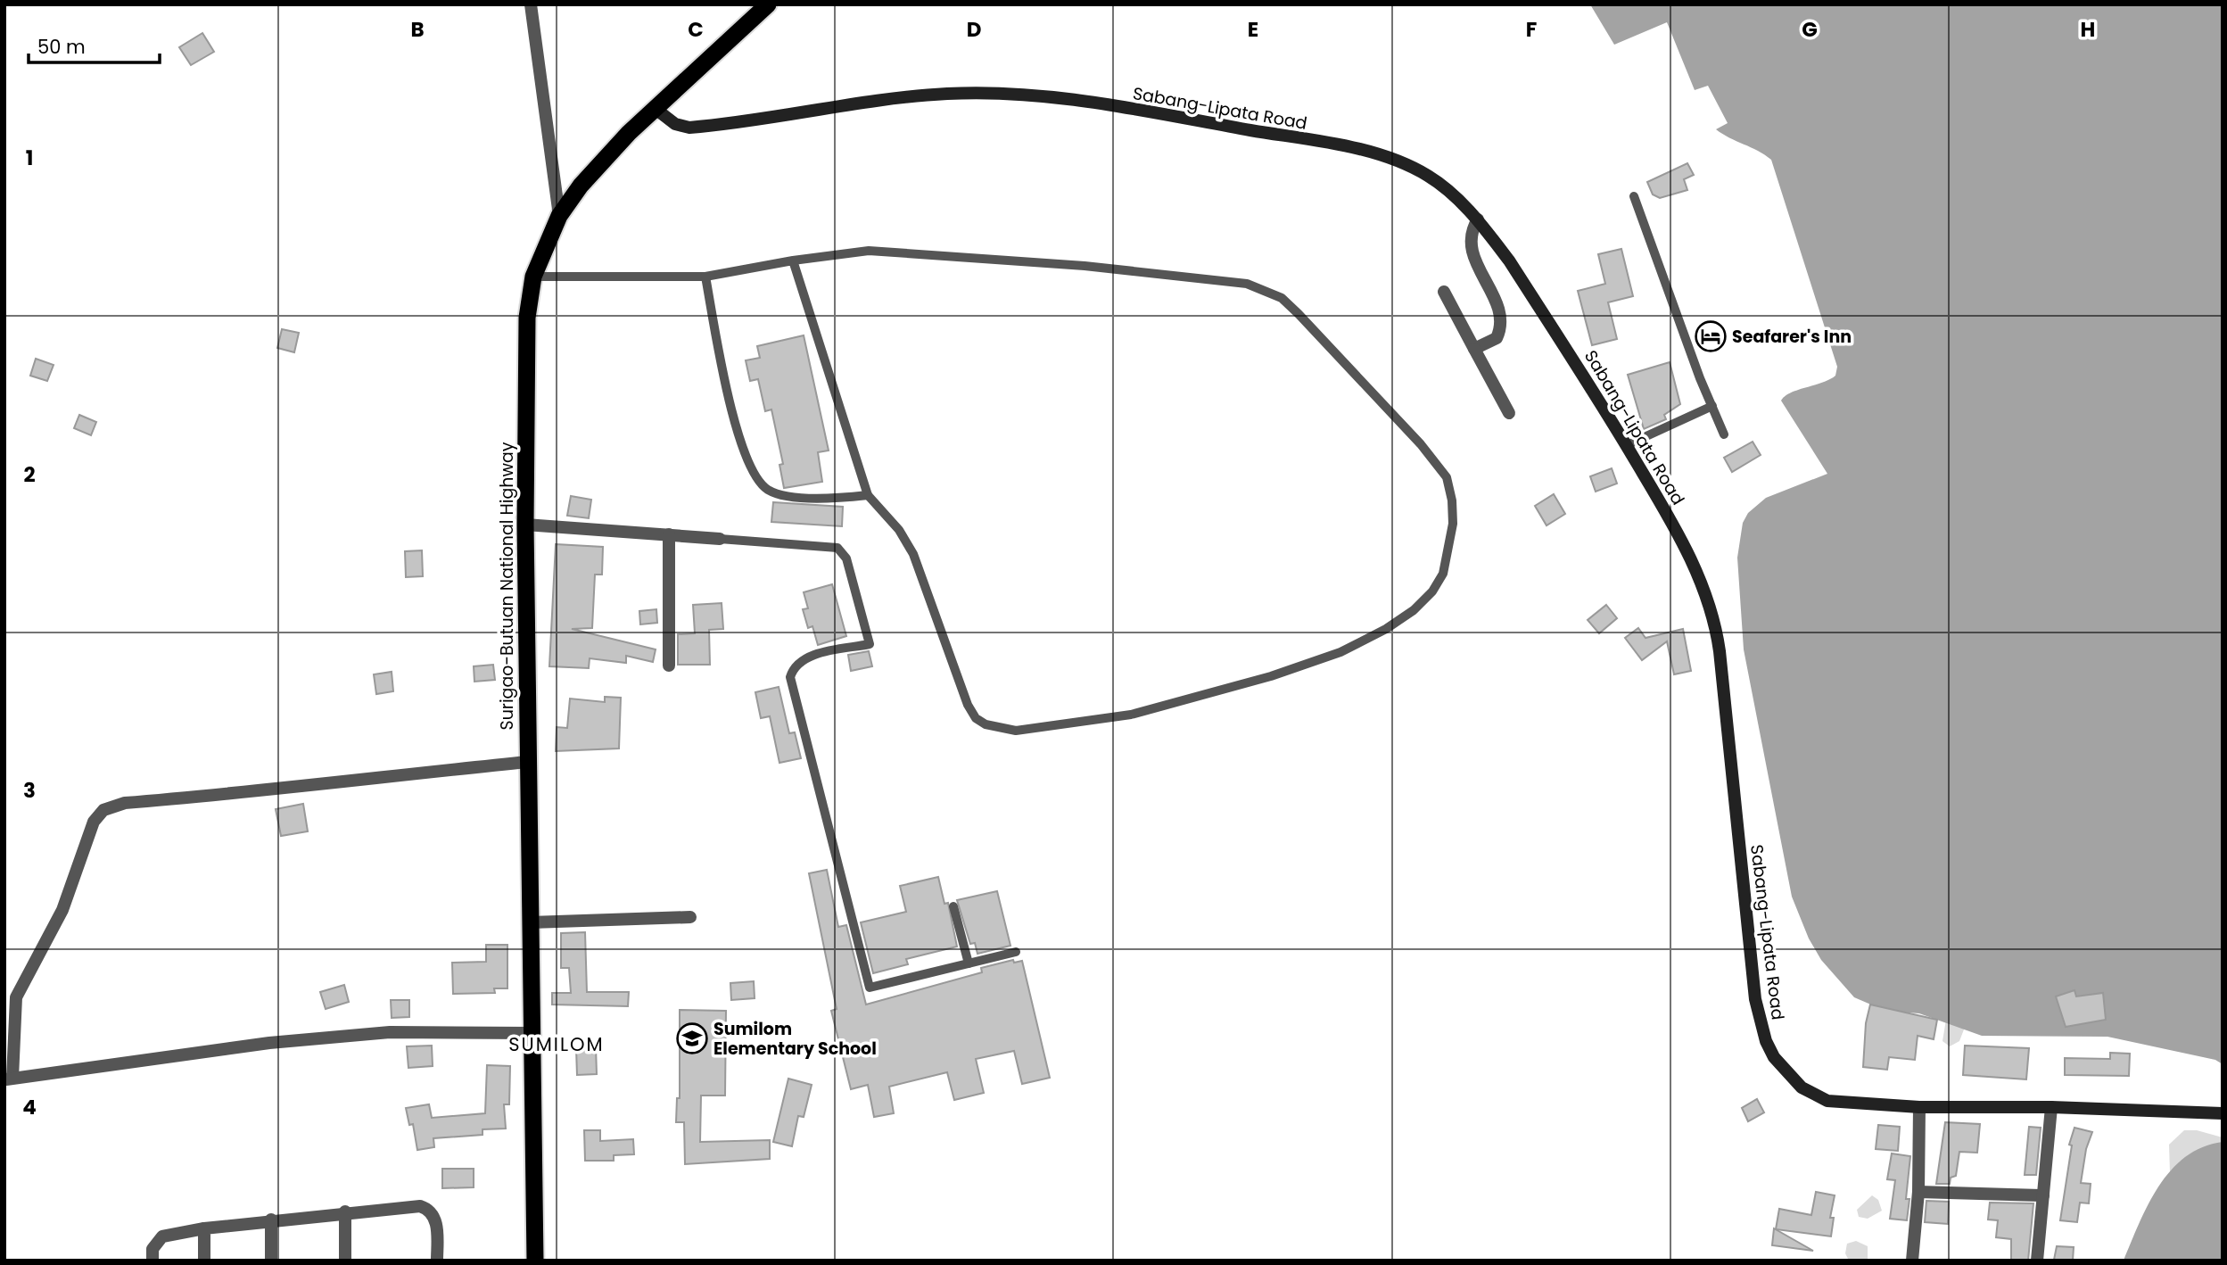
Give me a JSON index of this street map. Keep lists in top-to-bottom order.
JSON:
{
  "streets": {
    "highway": ["Surigao-Butuan National Highway"],
    "main road": ["Sabang-Lipata Road"]
  },
  "crossings": [
    ["Sabang-Lipata Road", "Surigao-Butuan National Highway"]
  ],
  "districts": ["SUMILOM"],
  "places": {
    "hotel": ["Seafarer's Inn"],
    "school or university": ["Sumilom Elementary School"]
  },
  "scale_bar": "50 m",
  "grid": {
    "columns": [
      "B",
      "C",
      "D",
      "E",
      "F",
      "G",
      "H"
    ],
    "rows": [
      "1",
      "2",
      "3",
      "4"
    ]
  }
}
